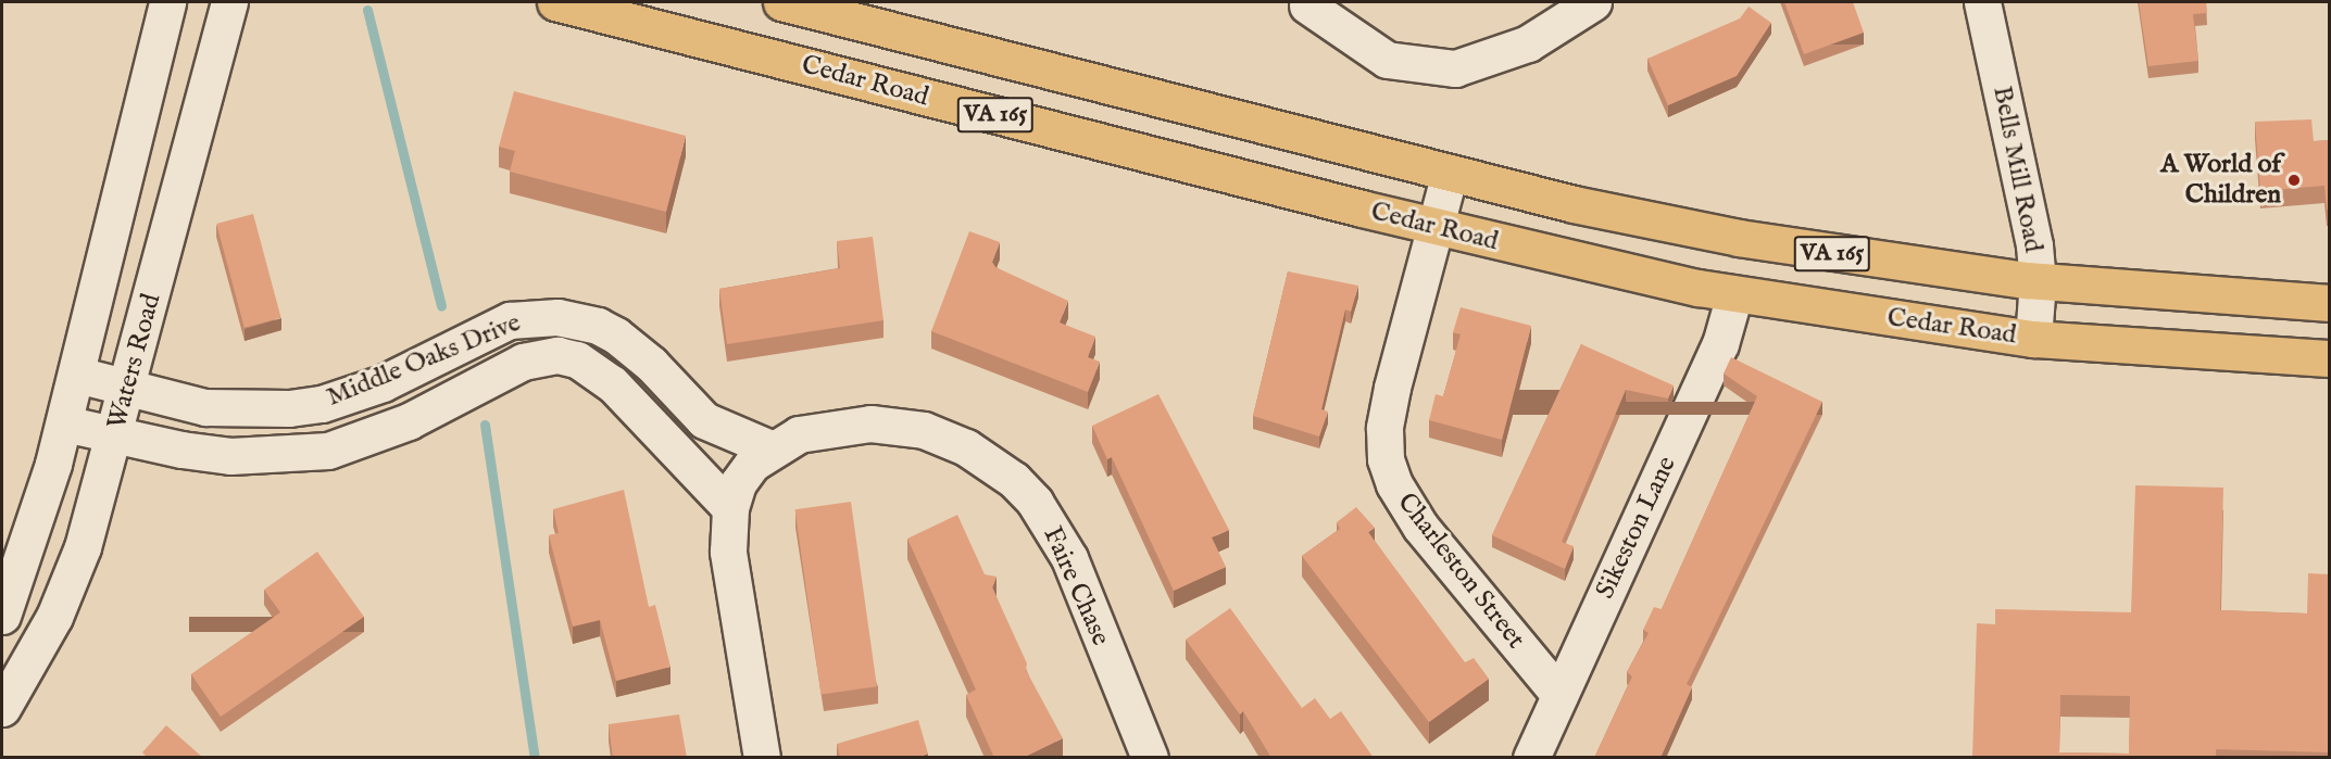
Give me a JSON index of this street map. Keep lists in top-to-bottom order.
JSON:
{
  "streets": {
    "main road": ["Cedar Road", "VA 165"],
    "street": [
      "Bells Mill Road",
      "Middle Oaks Drive",
      "Waters Road",
      "Sikeston Lane",
      "Charleston Street",
      "Faire Chase"
    ]
  },
  "crossings": [
    ["Cedar Road", "Bells Mill Road"],
    ["Cedar Road", "Sikeston Lane"],
    ["Cedar Road", "Charleston Street"],
    ["VA 165", "Bells Mill Road"],
    ["VA 165", "Charleston Street"],
    ["Middle Oaks Drive", "Waters Road"],
    ["Middle Oaks Drive", "Faire Chase"],
    ["Sikeston Lane", "Charleston Street"]
  ],
  "places": ["A World of Children"]
}
